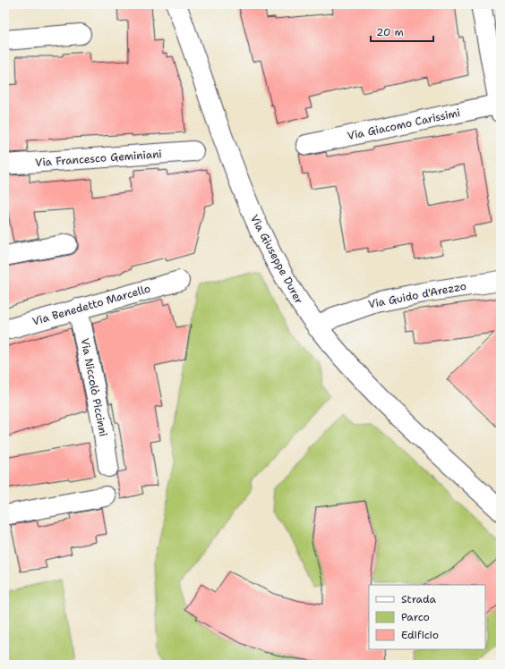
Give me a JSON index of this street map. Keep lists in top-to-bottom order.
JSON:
{
  "streets": {
    "street": [
      "Via Giacomo Carissimi",
      "Via Francesco Geminiani",
      "Via Giuseppe Durer",
      "Via Guido d'Arezzo",
      "Via Benedetto Marcello",
      "Via Niccolò Piccinni"
    ]
  },
  "crossings": [
    ["Via Giuseppe Durer", "Via Guido d'Arezzo"],
    ["Via Benedetto Marcello", "Via Niccolò Piccinni"]
  ],
  "legend": ["Strada", "Parco", "Edificio"],
  "scale_bar": "20 m"
}
